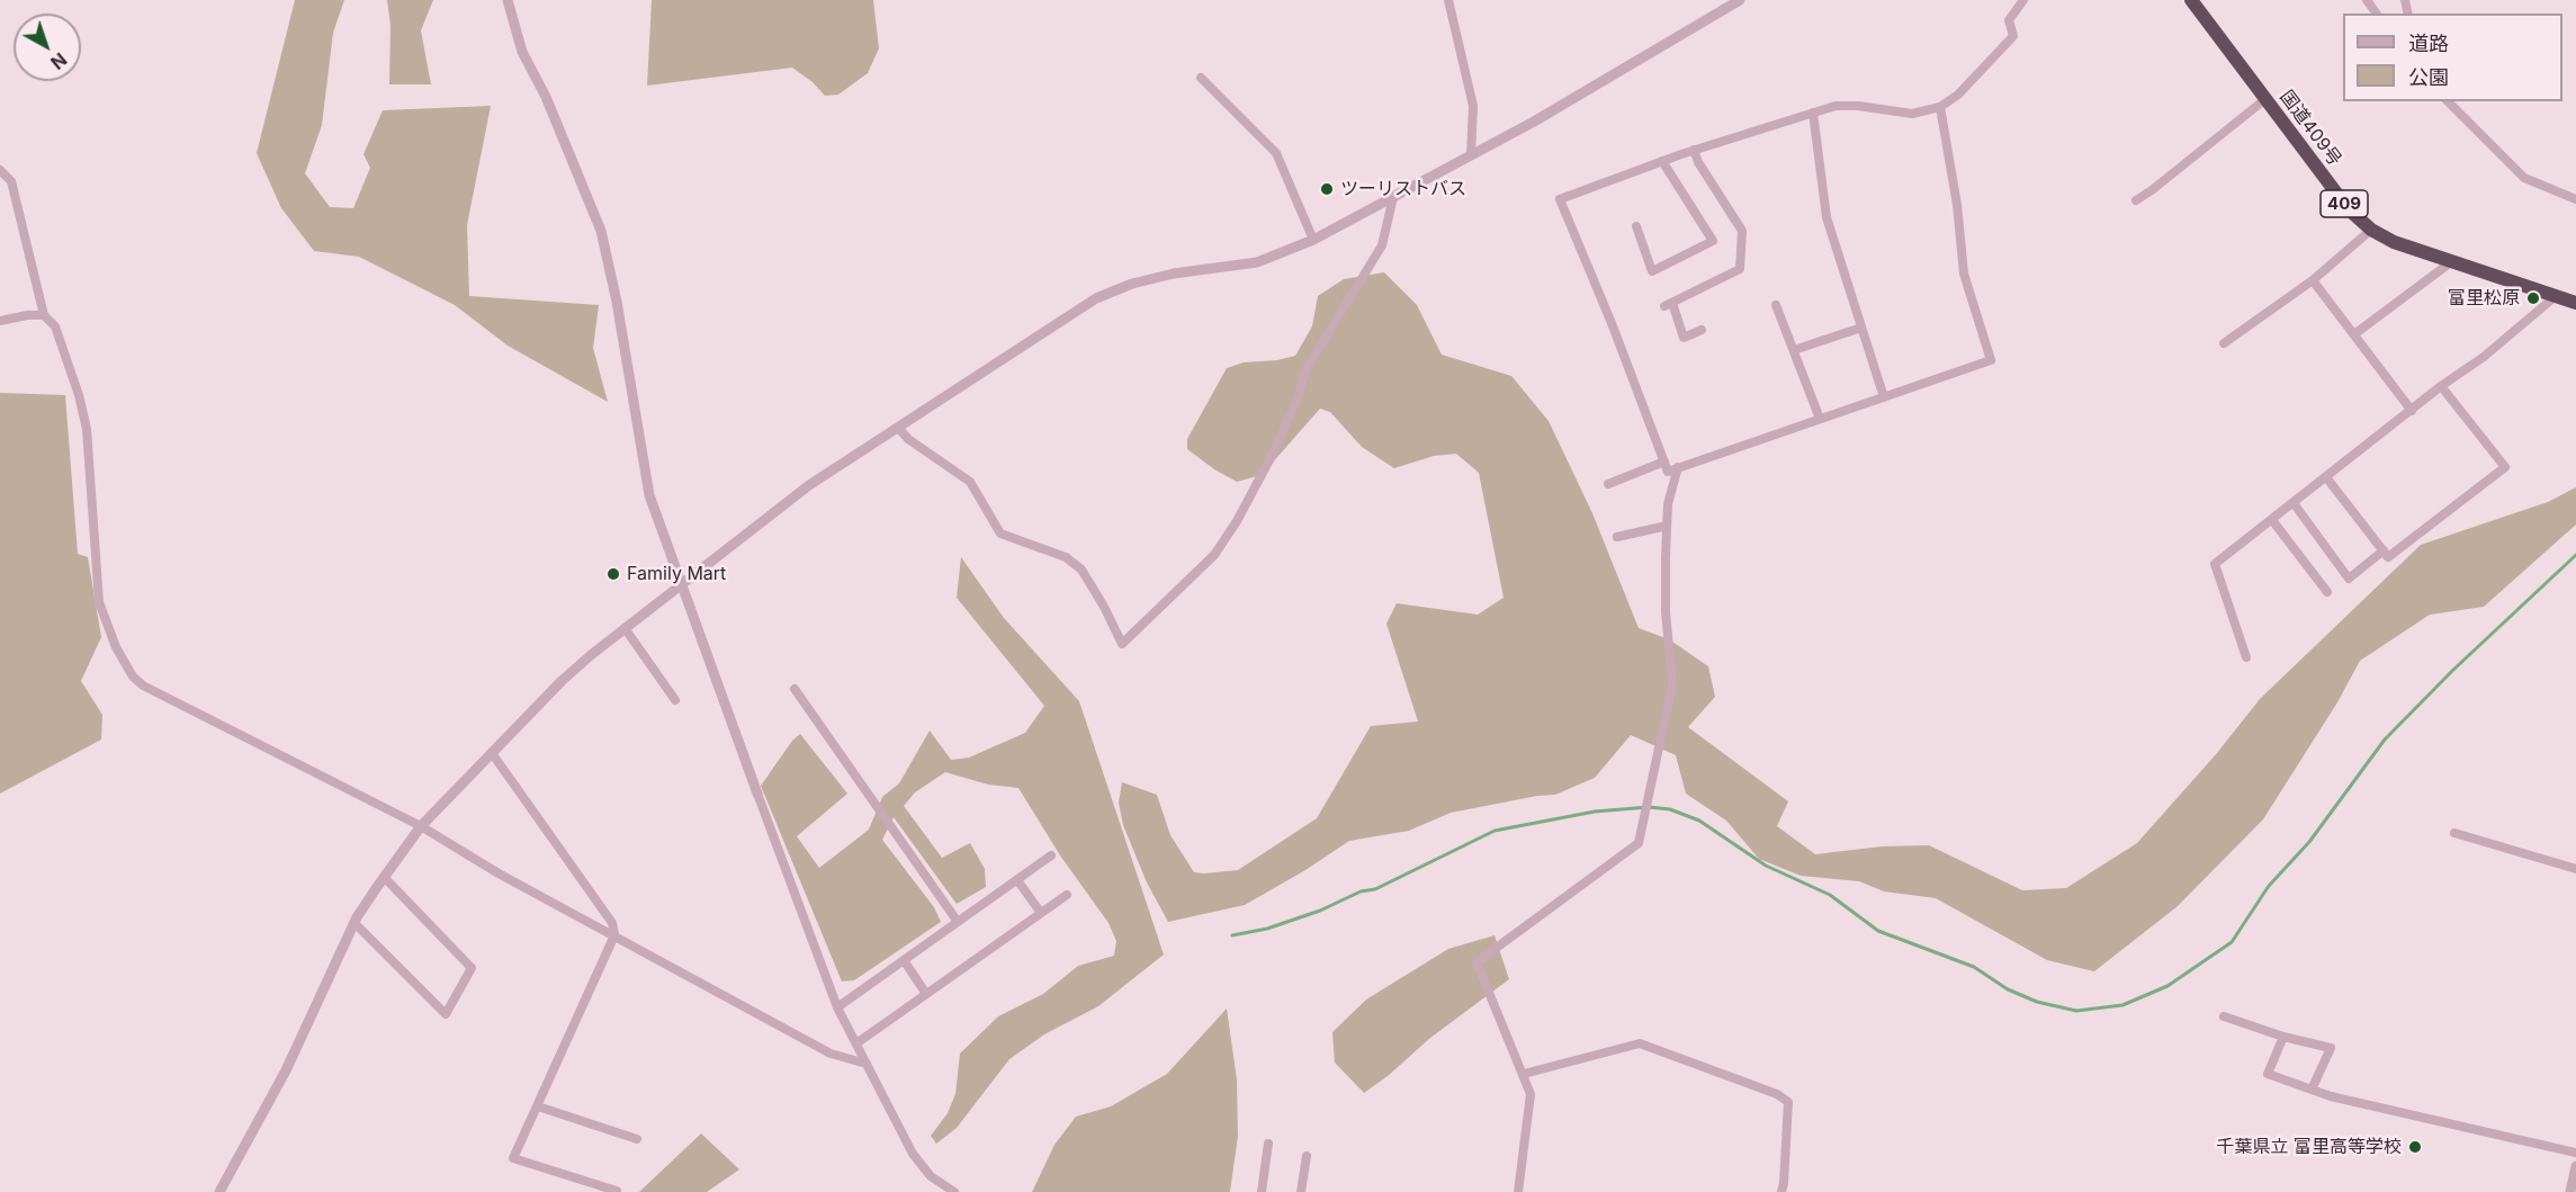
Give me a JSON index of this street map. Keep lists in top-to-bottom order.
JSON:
{
  "streets": {
    "highway": ["国道409号", "409"]
  },
  "places": [
    "ツーリストバス",
    "富里松原",
    "Family Mart",
    "千葉県立 富里高等学校"
  ],
  "legend": ["道路", "公園"],
  "north": "bottom right"
}
